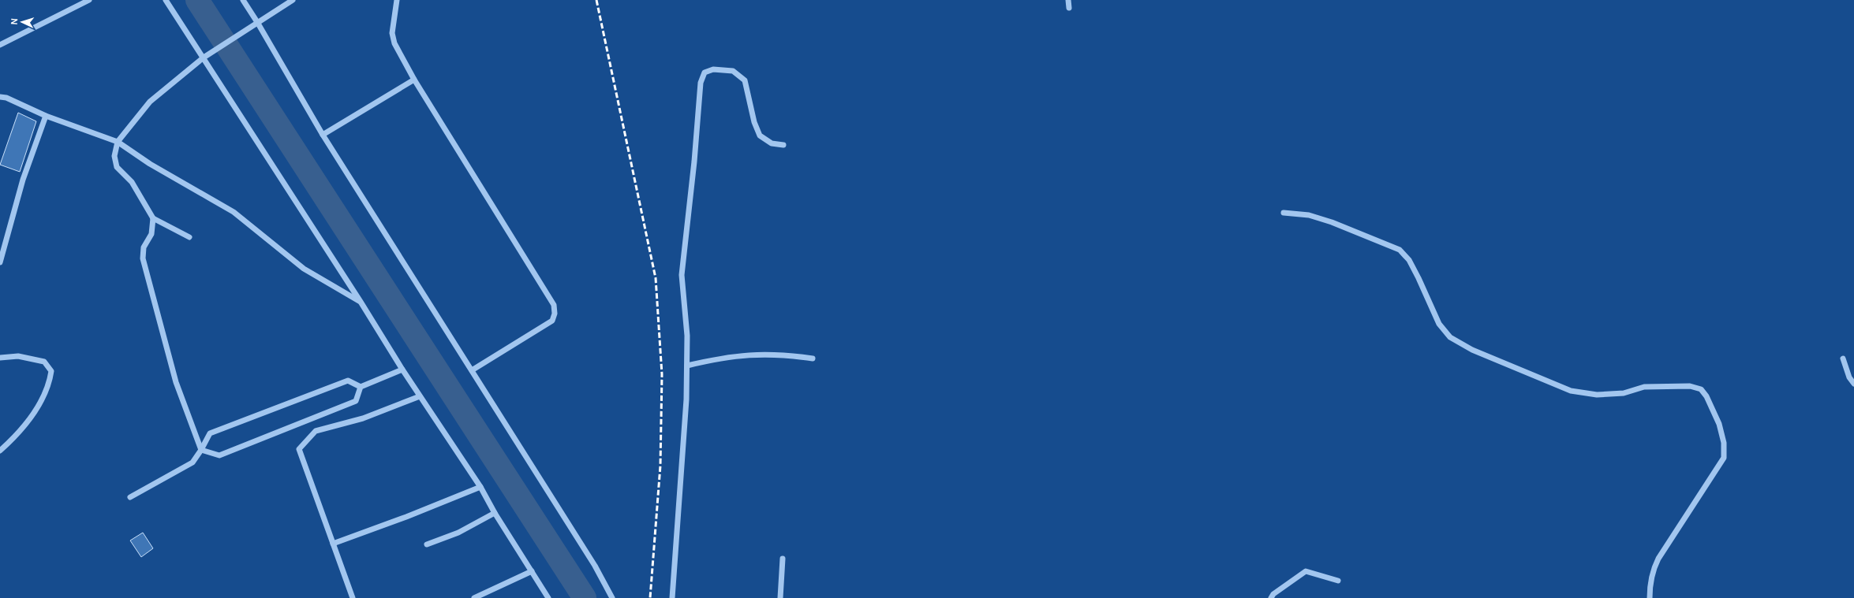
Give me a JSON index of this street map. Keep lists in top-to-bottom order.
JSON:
{
  "north": "left"
}
